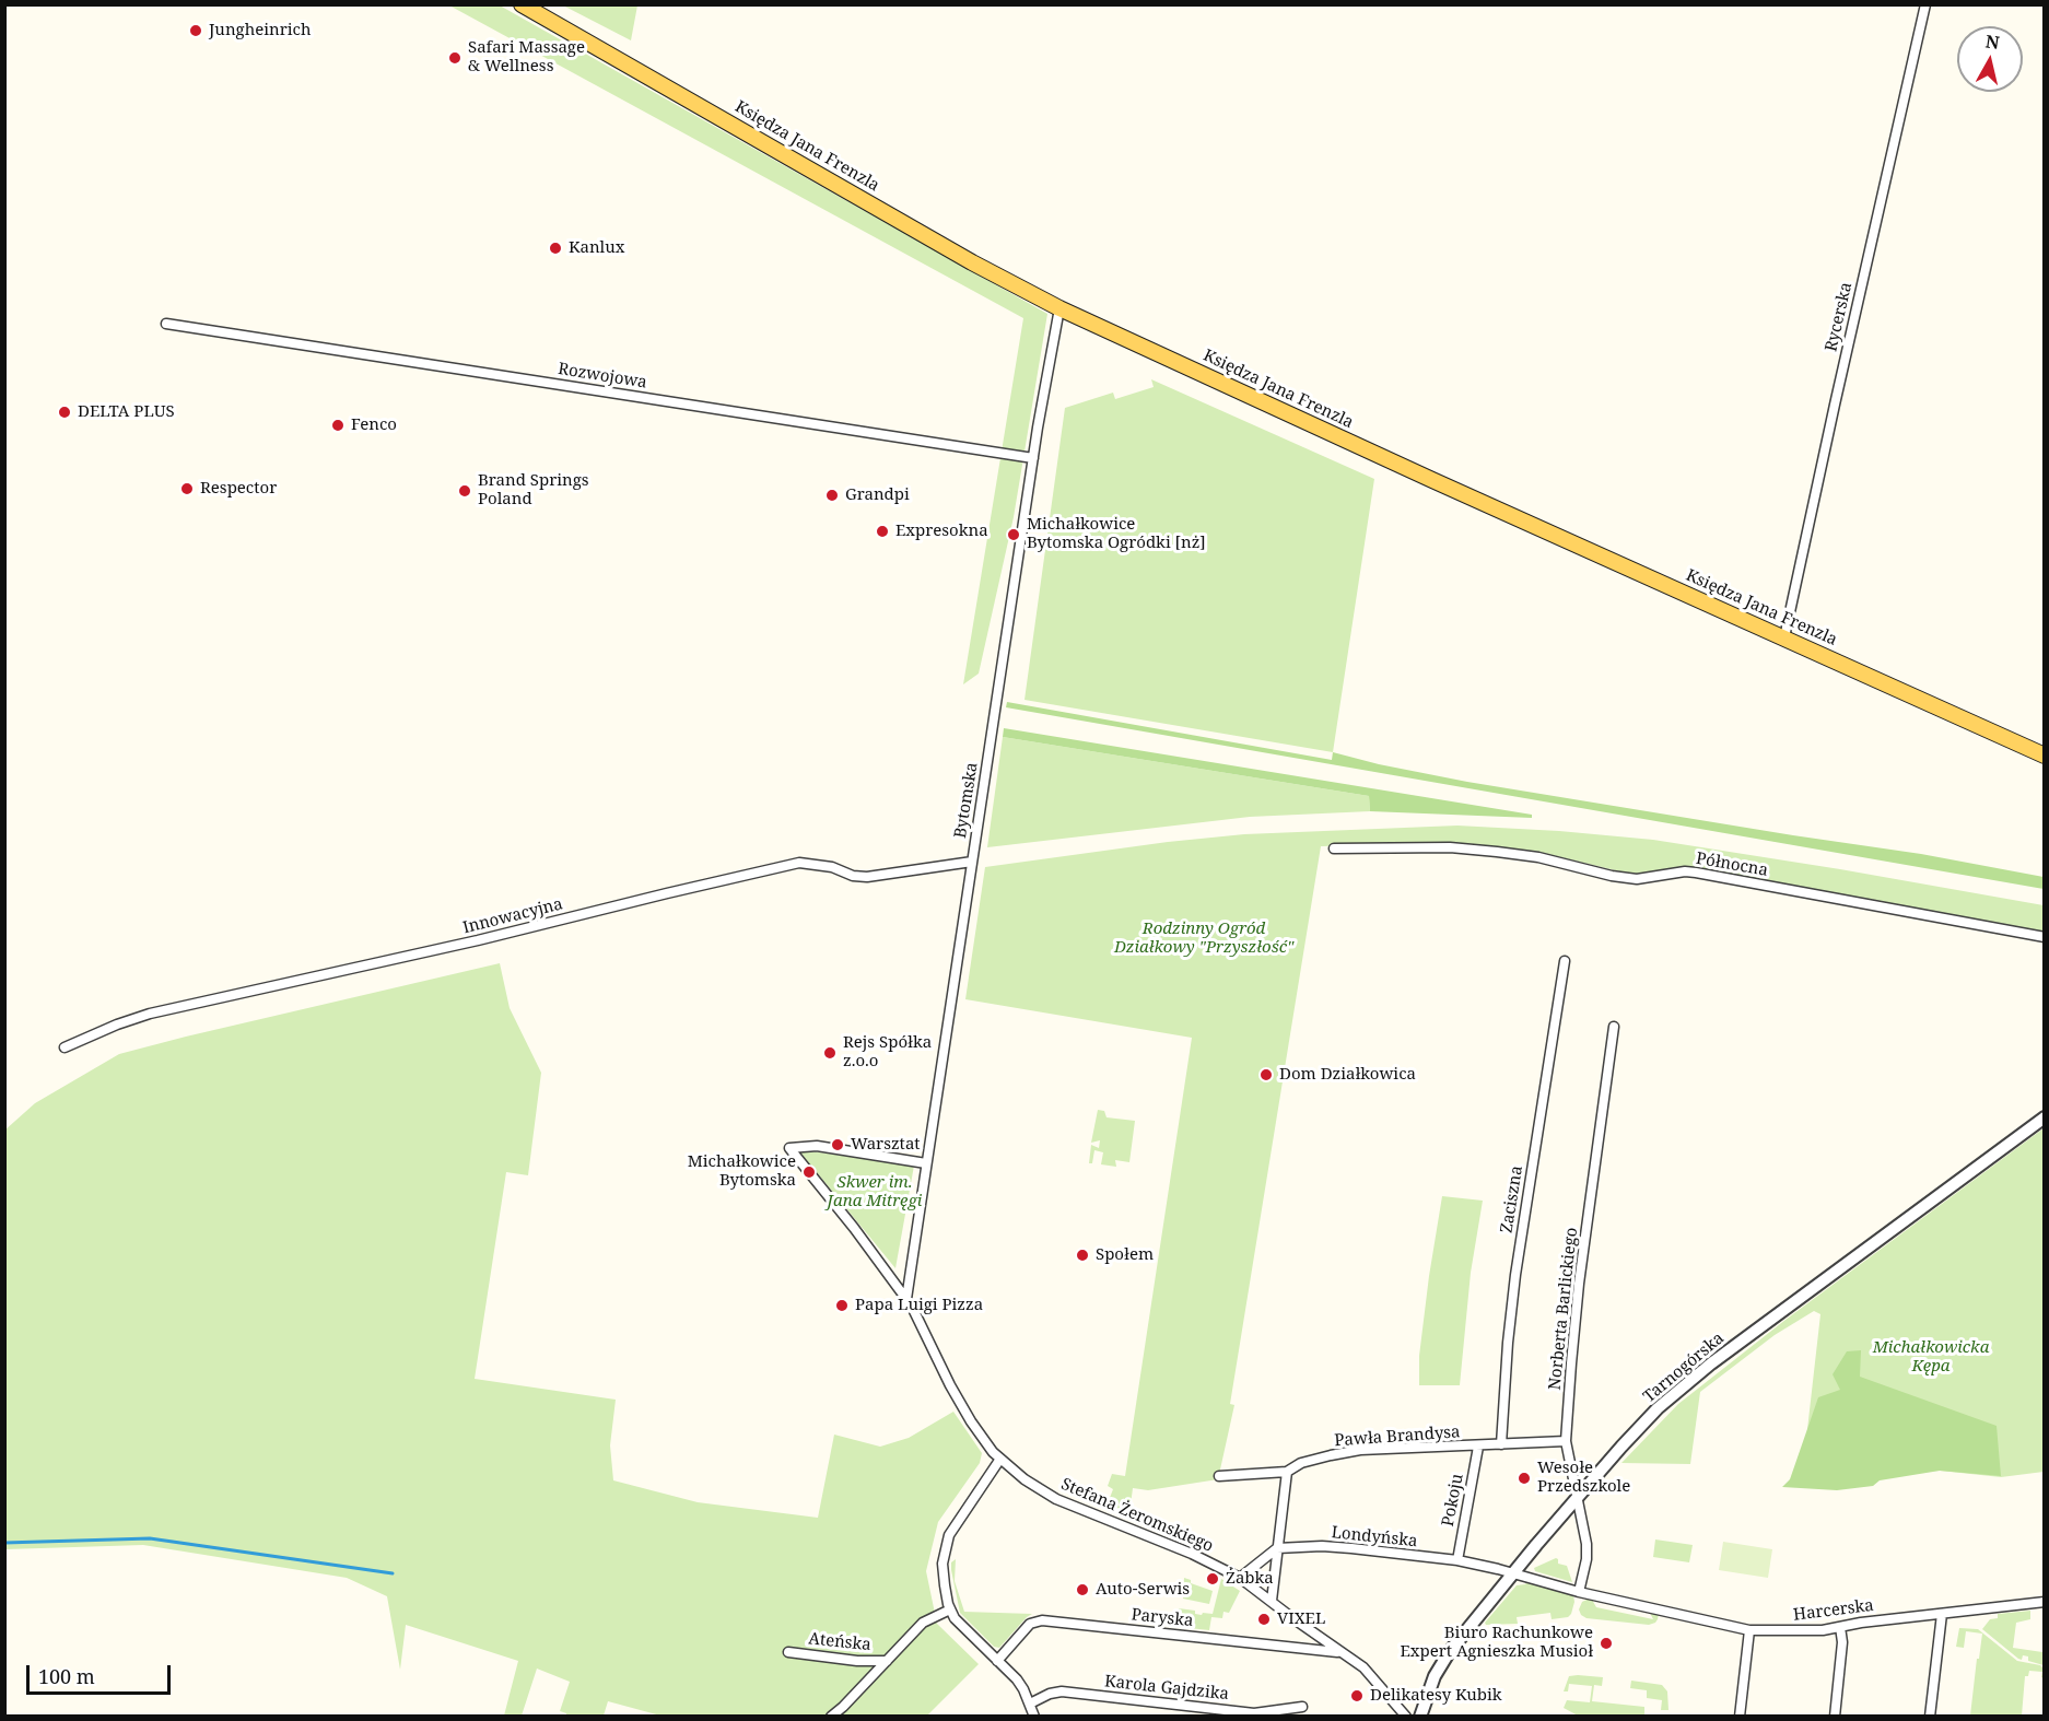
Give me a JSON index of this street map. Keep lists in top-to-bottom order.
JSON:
{
  "streets": {
    "main road": ["Księdza Jana Frenzla"],
    "street": [
      "Rycerska",
      "Rozwojowa",
      "Bytomska",
      "Północna",
      "Innowacyjna",
      "Zaciszna",
      "Norberta Barlickiego",
      "Tarnogórska",
      "Pawła Brandysa",
      "Pokoju",
      "Stefana Żeromskiego",
      "Londyńska",
      "Harcerska",
      "Paryska",
      "Ateńska",
      "Karola Gajdzika"
    ]
  },
  "crossings": [
    ["Księdza Jana Frenzla", "Rycerska"],
    ["Księdza Jana Frenzla", "Bytomska"],
    ["Rozwojowa", "Bytomska"],
    ["Bytomska", "Innowacyjna"],
    ["Bytomska", "Stefana Żeromskiego"],
    ["Zaciszna", "Pawła Brandysa"],
    ["Norberta Barlickiego", "Tarnogórska"],
    ["Norberta Barlickiego", "Pawła Brandysa"],
    ["Norberta Barlickiego", "Harcerska"],
    ["Tarnogórska", "Londyńska"],
    ["Tarnogórska", "Harcerska"],
    ["Pawła Brandysa", "Pokoju"],
    ["Pokoju", "Londyńska"],
    ["Stefana Żeromskiego", "Paryska"],
    ["Londyńska", "Harcerska"]
  ],
  "parks": ["Rodzinny Ogród Działkowy \"Przyszłość\"", "Skwer im. Jana Mitręgi", "Michałkowicka Kępa"],
  "places": [
    "Jungheinrich",
    "Safari Massage & Wellness",
    "Kanlux",
    "DELTA PLUS",
    "Fenco",
    "Respector",
    "Brand Springs Poland",
    "Grandpi",
    "Expresokna",
    "Michałkowice Bytomska Ogródki [nż]",
    "Rejs Spółka z.o.o",
    "Dom Działkowica",
    "Warsztat",
    "Michałkowice Bytomska",
    "Społem",
    "Papa Luigi Pizza",
    "Wesołe Przedszkole",
    "Żabka",
    "Auto-Serwis",
    "VIXEL",
    "Biuro Rachunkowe Expert Agnieszka Musioł",
    "Delikatesy Kubik"
  ],
  "scale_bar": "100 m",
  "north": "top"
}
